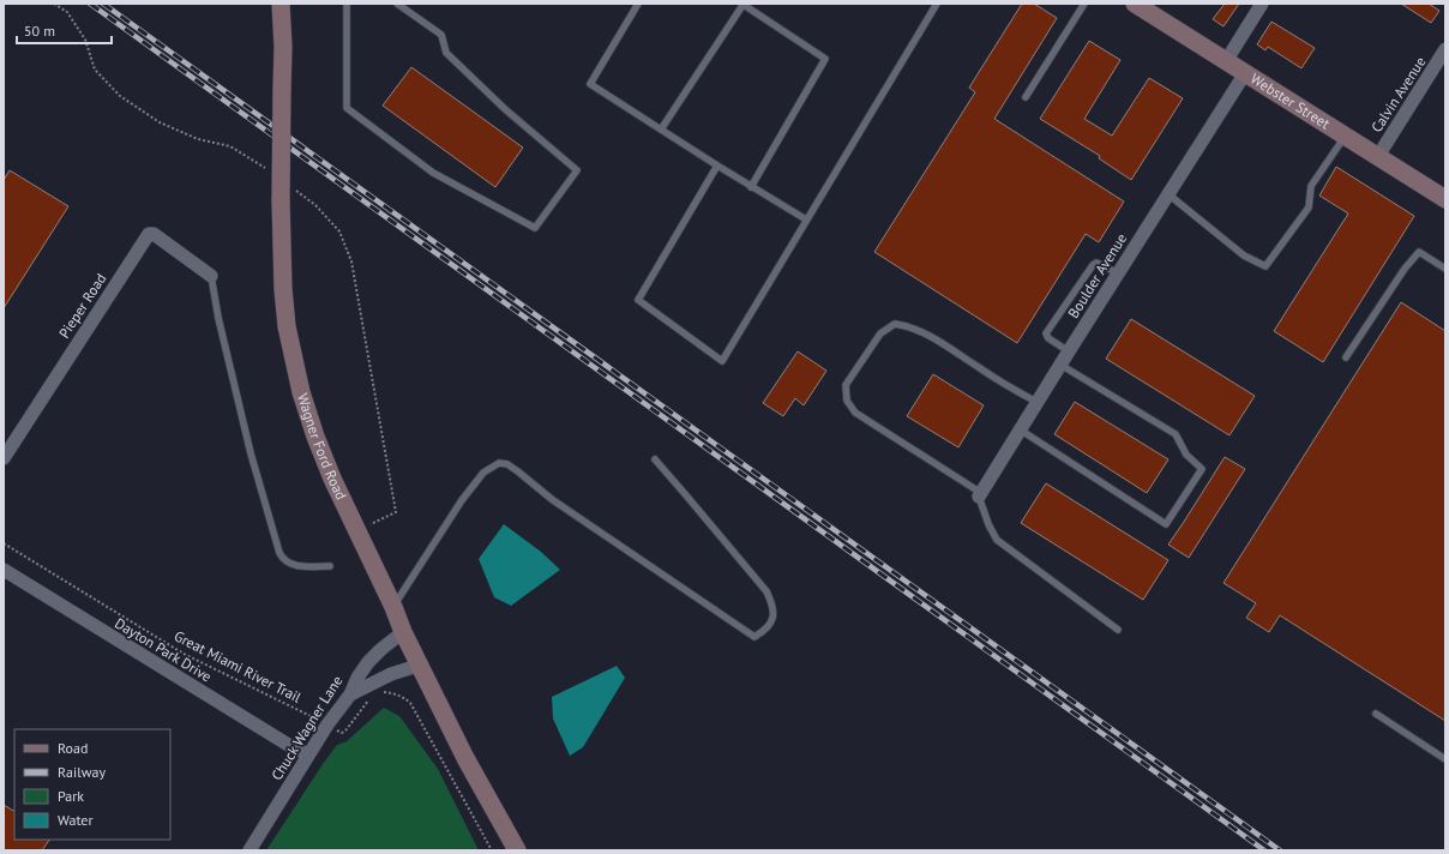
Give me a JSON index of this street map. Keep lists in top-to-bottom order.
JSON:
{
  "streets": {
    "main road": ["Webster Street", "Wagner Ford Road"],
    "street": [
      "Calvin Avenue",
      "Boulder Avenue",
      "Pieper Road",
      "Dayton Park Drive",
      "Chuck Wagner Lane"
    ],
    "path": ["Great Miami River Trail"]
  },
  "crossings": [
    ["Calvin Avenue", "Webster Street"],
    ["Webster Street", "Boulder Avenue"],
    ["Wagner Ford Road", "Chuck Wagner Lane"],
    ["Dayton Park Drive", "Chuck Wagner Lane"],
    ["Great Miami River Trail", "Chuck Wagner Lane"]
  ],
  "legend": [
    "Road",
    "Railway",
    "Park",
    "Water"
  ],
  "scale_bar": "50 m"
}
